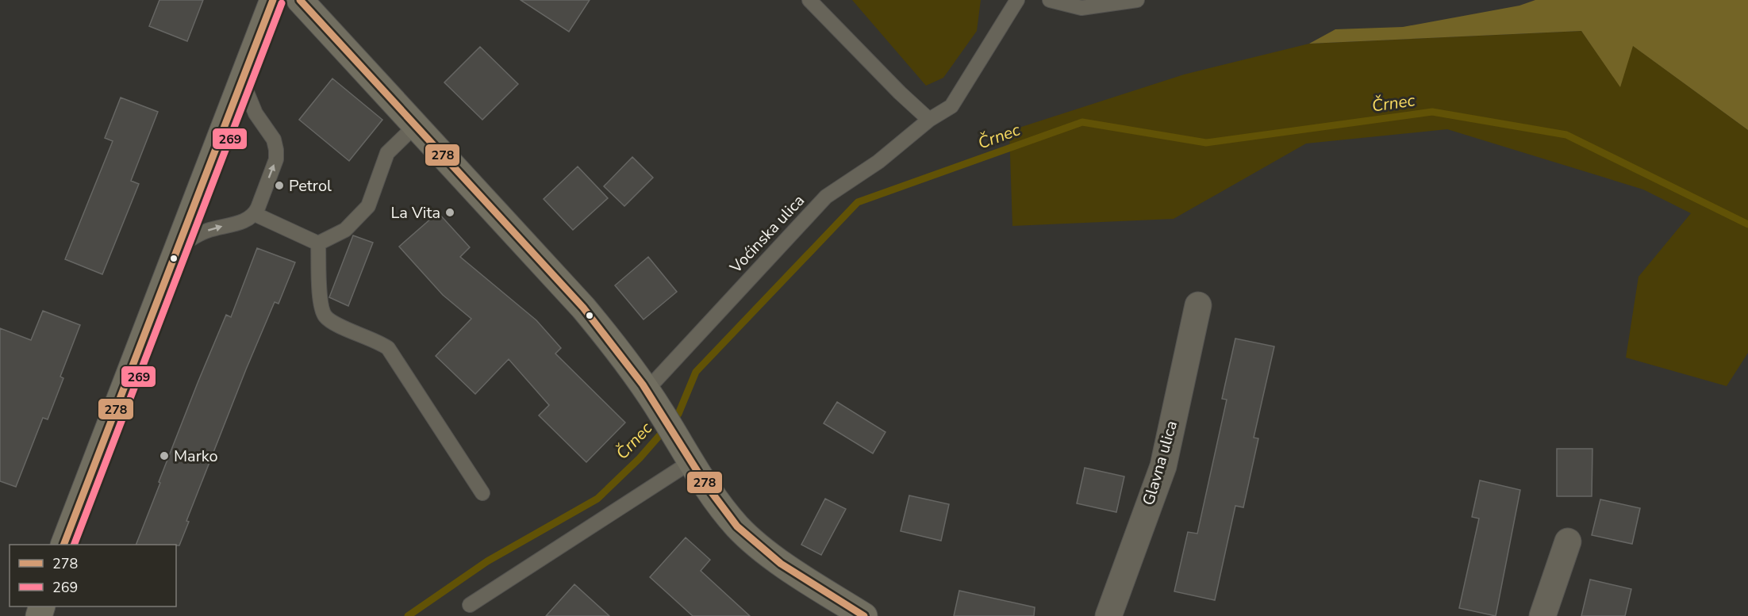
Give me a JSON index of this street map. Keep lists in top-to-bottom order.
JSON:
{
  "streets": {
    "street": ["Glavna ulica"],
    "lane": ["Voćinska ulica"]
  },
  "water": ["Črnec"],
  "places": ["Petrol", "La Vita", "Marko"],
  "lines": ["transit line 278", "transit line 269"],
  "legend": ["278", "269"]
}
